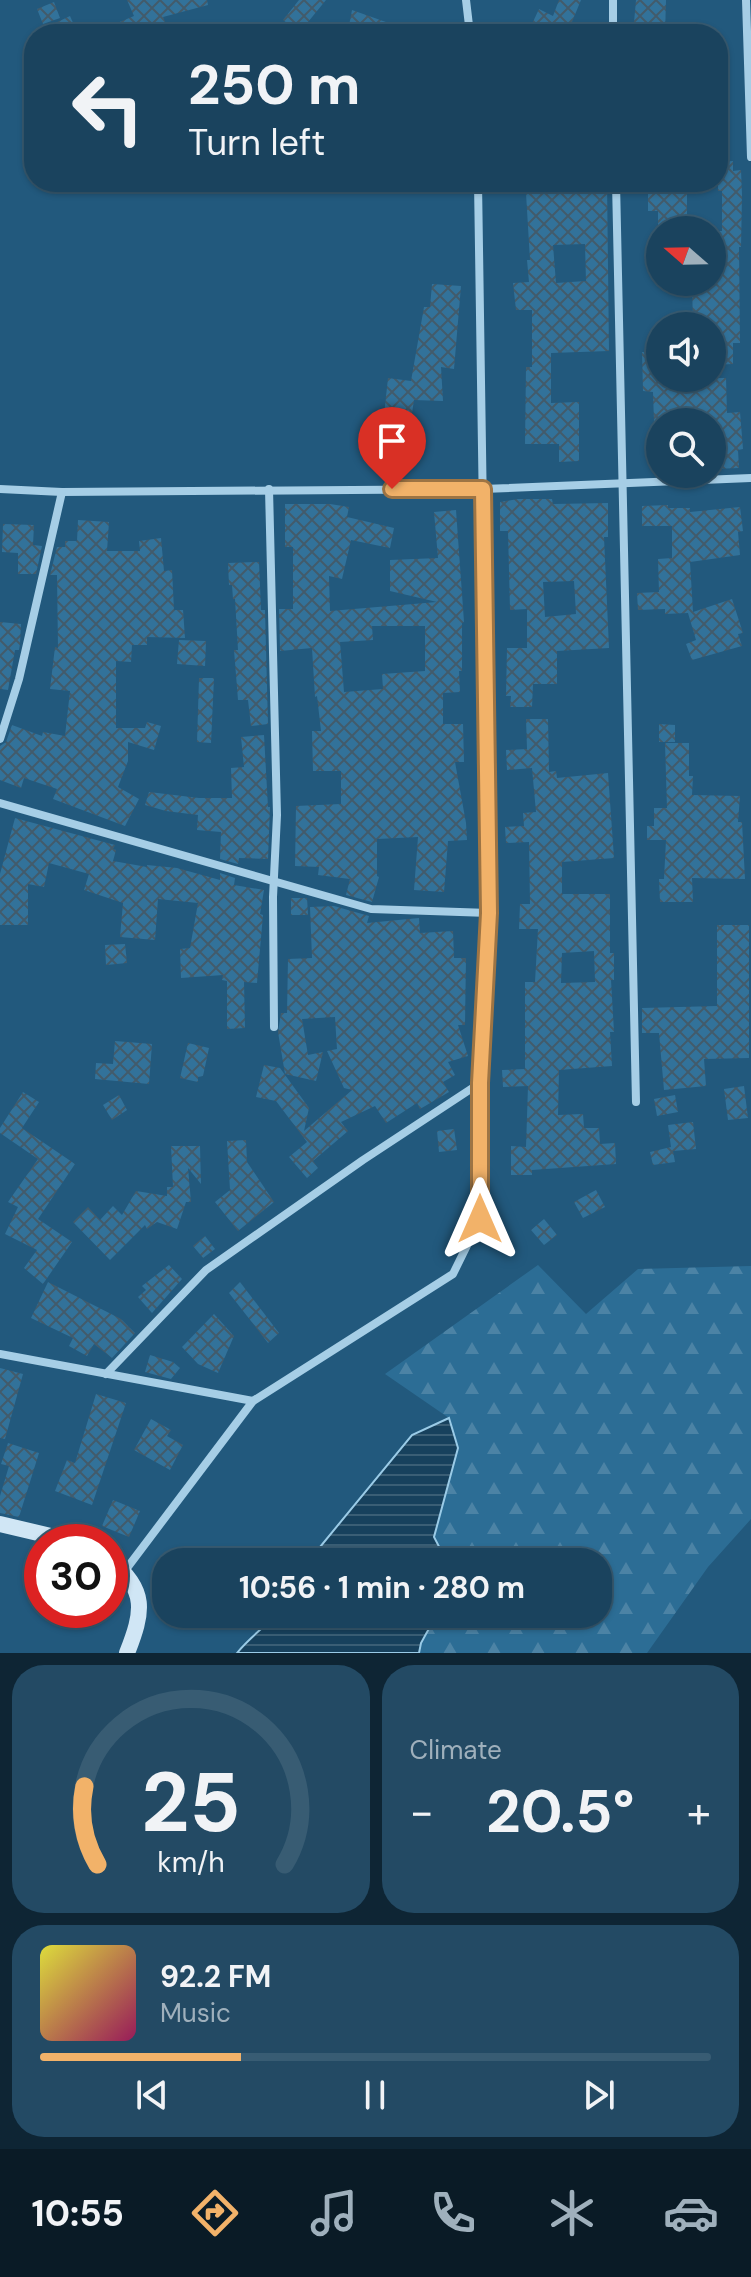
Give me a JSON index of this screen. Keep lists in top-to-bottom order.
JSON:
{
  "north": "left",
  "page": {
    "turn": ["250 m", "Turn left"],
    "limit": "30",
    "trip": "10:56 · 1 min · 280 m",
    "tile": "Climate",
    "heat": ["−", "20.5°", "+"],
    "song": ["92.2 FM", "Music"],
    "tabs": "10:55",
    "gauge": ["25", "km/h"]
  }
}
